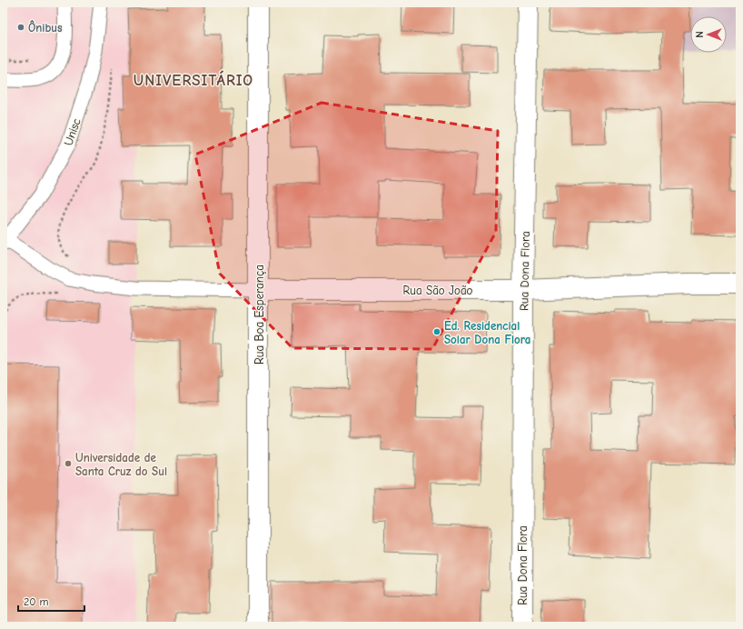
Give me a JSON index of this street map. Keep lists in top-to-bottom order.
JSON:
{
  "streets": {
    "street": ["Rua Dona Flora", "Rua São João", "Rua Boa Esperança"],
    "lane": ["Unisc"]
  },
  "crossings": [
    ["Unisc", "Rua São João"],
    ["Rua Dona Flora", "Rua São João"],
    ["Rua São João", "Rua Boa Esperança"]
  ],
  "districts": ["UNIVERSITÁRIO"],
  "places": ["Ônibus", "Ed. Residencial Solar Dona Flora", "Universidade de Santa Cruz do Sul"],
  "scale_bar": "20 m",
  "north": "left"
}
